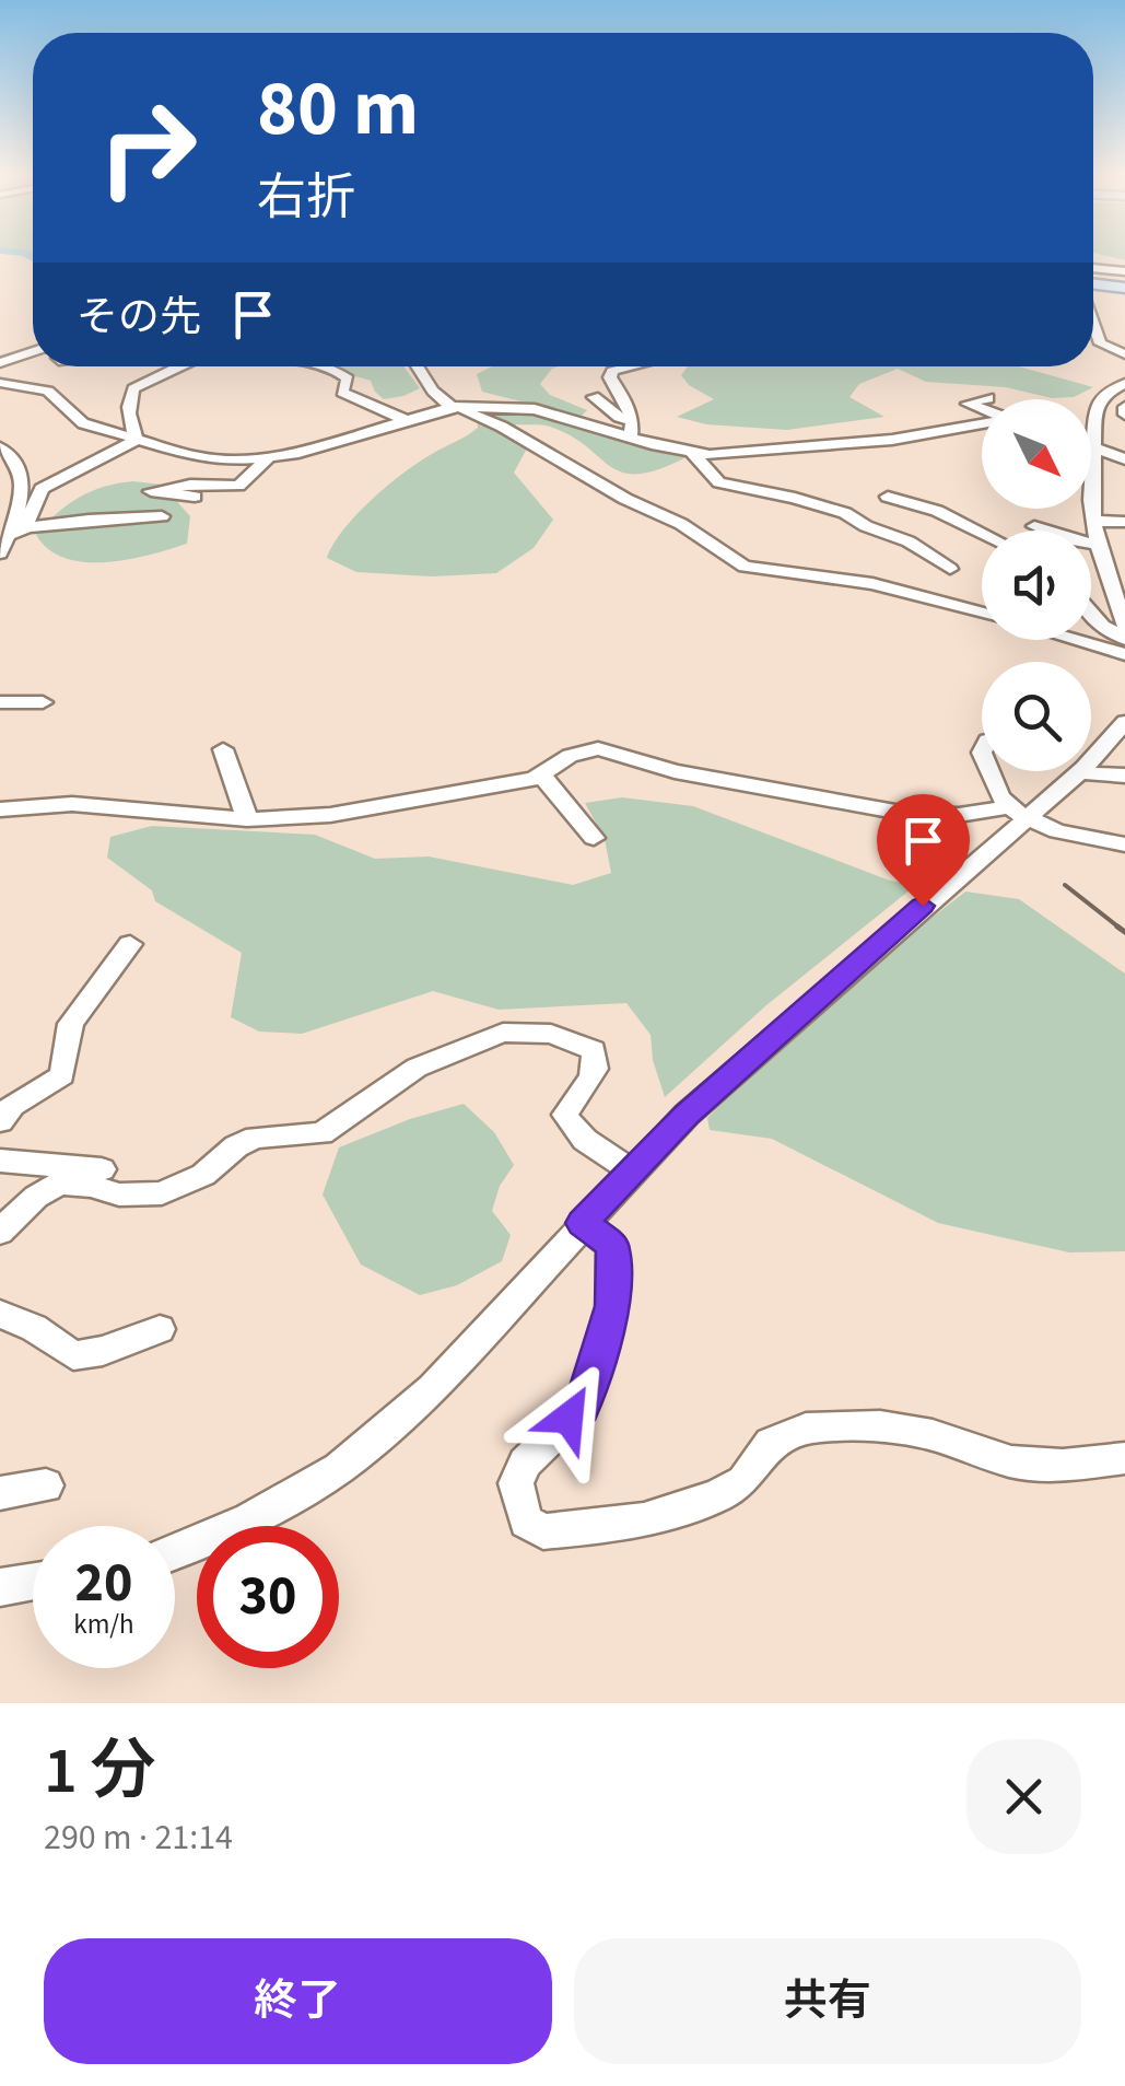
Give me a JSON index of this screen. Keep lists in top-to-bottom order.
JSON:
{
  "north": "bottom right",
  "page": {
    "turn": ["80 m", "右折"],
    "then": "その先",
    "speed": "20 km/h",
    "limit": "30",
    "heading": ["1 分", "290 m · 21:14"],
    "buttons": ["終了", "共有"]
  }
}
